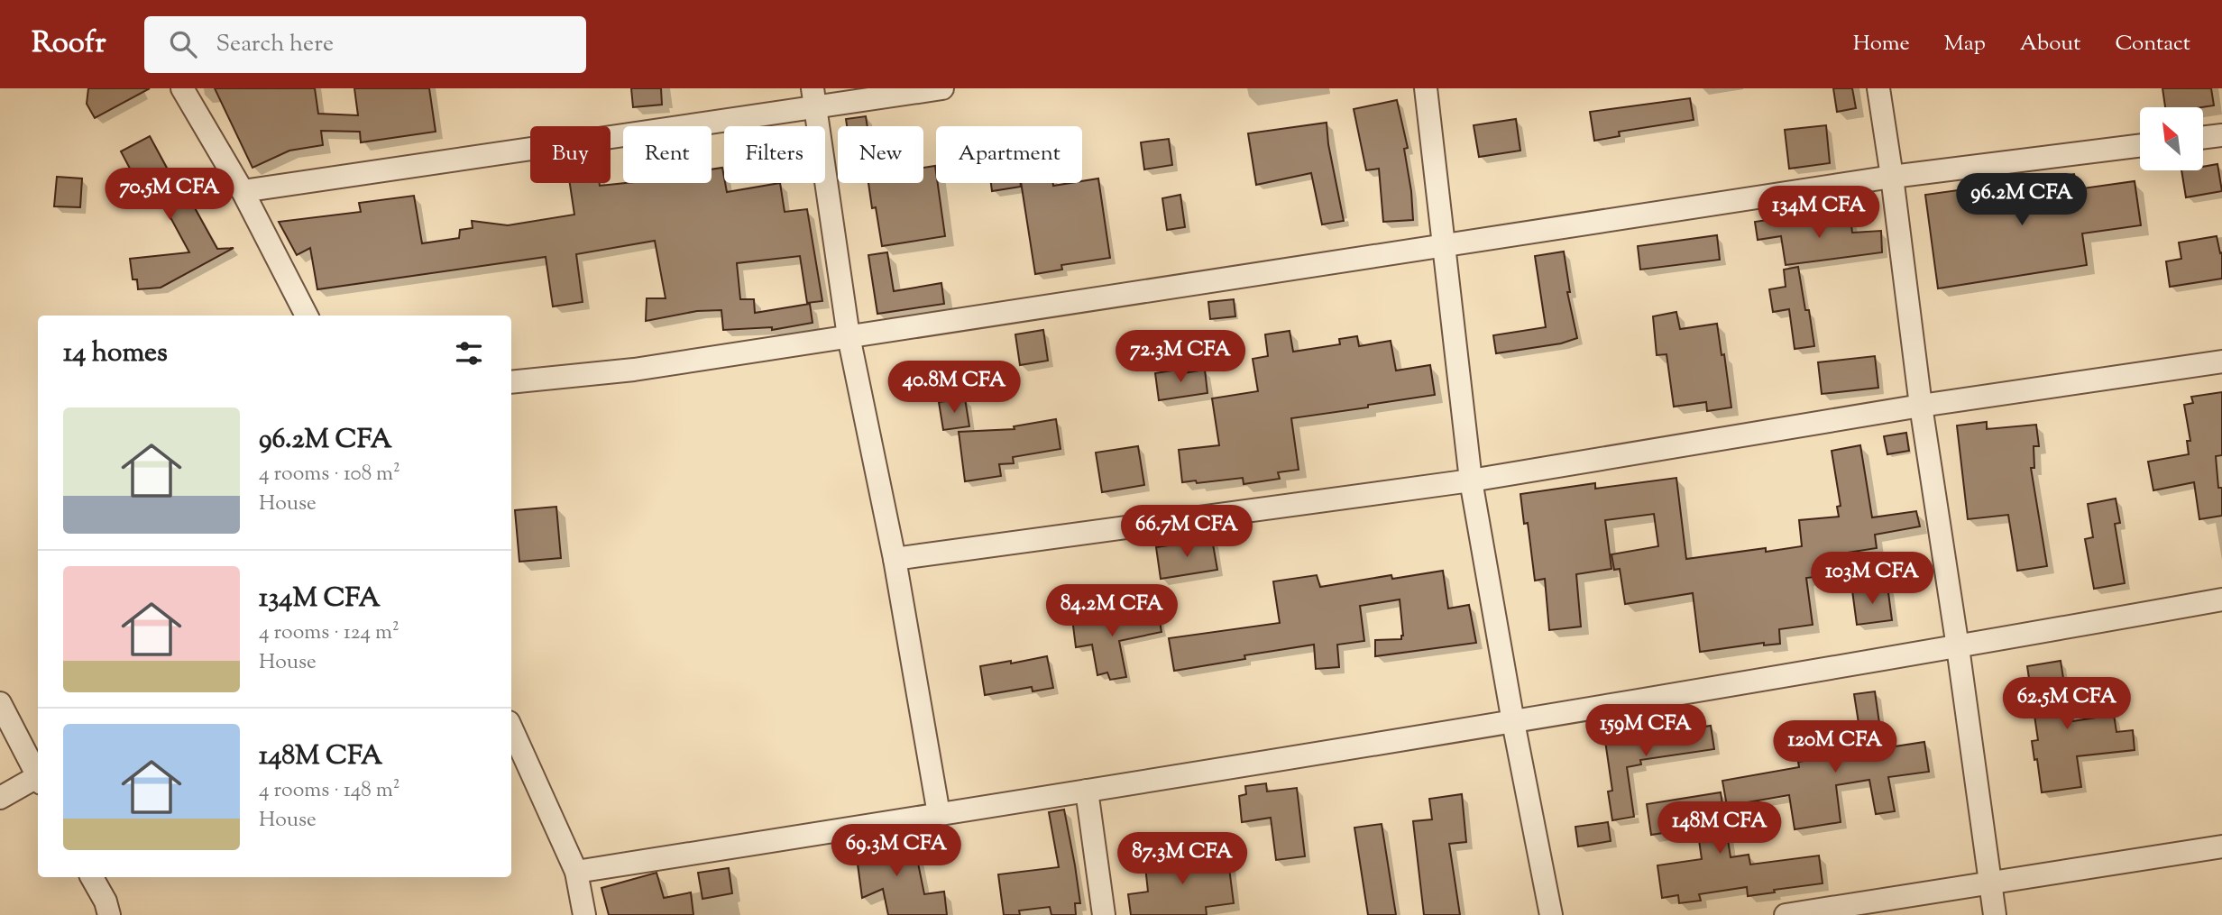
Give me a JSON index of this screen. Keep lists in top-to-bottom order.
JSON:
{
  "north": "top left",
  "page": {
    "header": "Roofr",
    "search": "Search here",
    "nav": [
      "Home",
      "Map",
      "About",
      "Contact"
    ],
    "chip": [
      "Buy",
      "Rent",
      "Filters",
      "New",
      "Apartment"
    ],
    "price": [
      "70.5M CFA",
      "96.2M CFA",
      "134M CFA",
      "72.3M CFA",
      "40.8M CFA",
      "66.7M CFA",
      "103M CFA",
      "84.2M CFA",
      "62.5M CFA",
      "159M CFA",
      "120M CFA",
      "148M CFA",
      "69.3M CFA",
      "87.3M CFA"
    ],
    "heading": "14 homes",
    "list": [
      {
        "name": "96.2M CFA",
        "note": "4 rooms · 108 m² · House"
      },
      {
        "name": "134M CFA",
        "note": "4 rooms · 124 m² · House"
      },
      {
        "name": "148M CFA",
        "note": "4 rooms · 148 m² · House"
      }
    ]
  }
}
